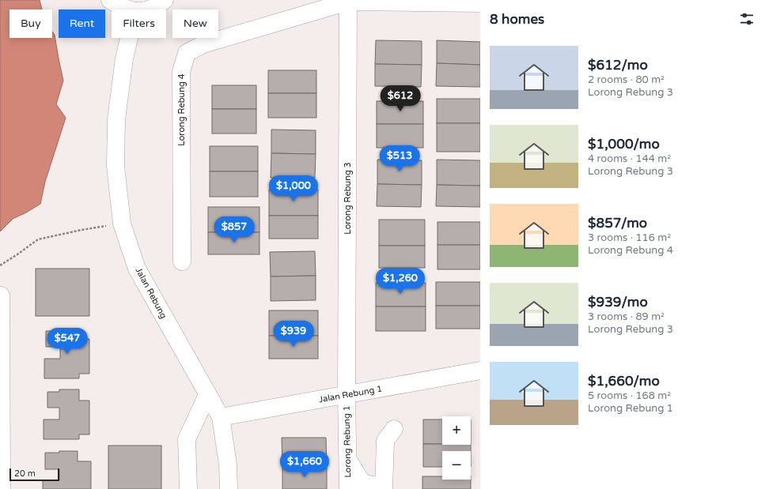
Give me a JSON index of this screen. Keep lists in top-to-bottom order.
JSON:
{
  "streets": {
    "street": [
      "Lorong Rebung 4",
      "Lorong Rebung 3",
      "Jalan Rebung",
      "Jalan Rebung 1",
      "Lorong Rebung 1"
    ]
  },
  "crossings": [
    ["Lorong Rebung 4", "Lorong Rebung 3"],
    ["Lorong Rebung 3", "Jalan Rebung 1"],
    ["Lorong Rebung 3", "Lorong Rebung 1"],
    ["Jalan Rebung", "Jalan Rebung 1"],
    ["Jalan Rebung 1", "Lorong Rebung 1"]
  ],
  "scale_bar": "20 m",
  "page": {
    "heading": "8 homes",
    "chip": [
      "Buy",
      "Rent",
      "Filters",
      "New"
    ],
    "list": [
      {
        "name": "$612/mo",
        "note": "2 rooms · 80 m² · Lorong Rebung 3"
      },
      {
        "name": "$1,000/mo",
        "note": "4 rooms · 144 m² · Lorong Rebung 3"
      },
      {
        "name": "$857/mo",
        "note": "3 rooms · 116 m² · Lorong Rebung 4"
      },
      {
        "name": "$939/mo",
        "note": "3 rooms · 89 m² · Lorong Rebung 3"
      },
      {
        "name": "$1,660/mo",
        "note": "5 rooms · 168 m² · Lorong Rebung 1"
      }
    ],
    "price": [
      "$612",
      "$513",
      "$1,000",
      "$857",
      "$1,260",
      "$939",
      "$547",
      "$1,660"
    ],
    "map_buttons": ["+", "−"],
    "scale": "20 m"
  }
}
